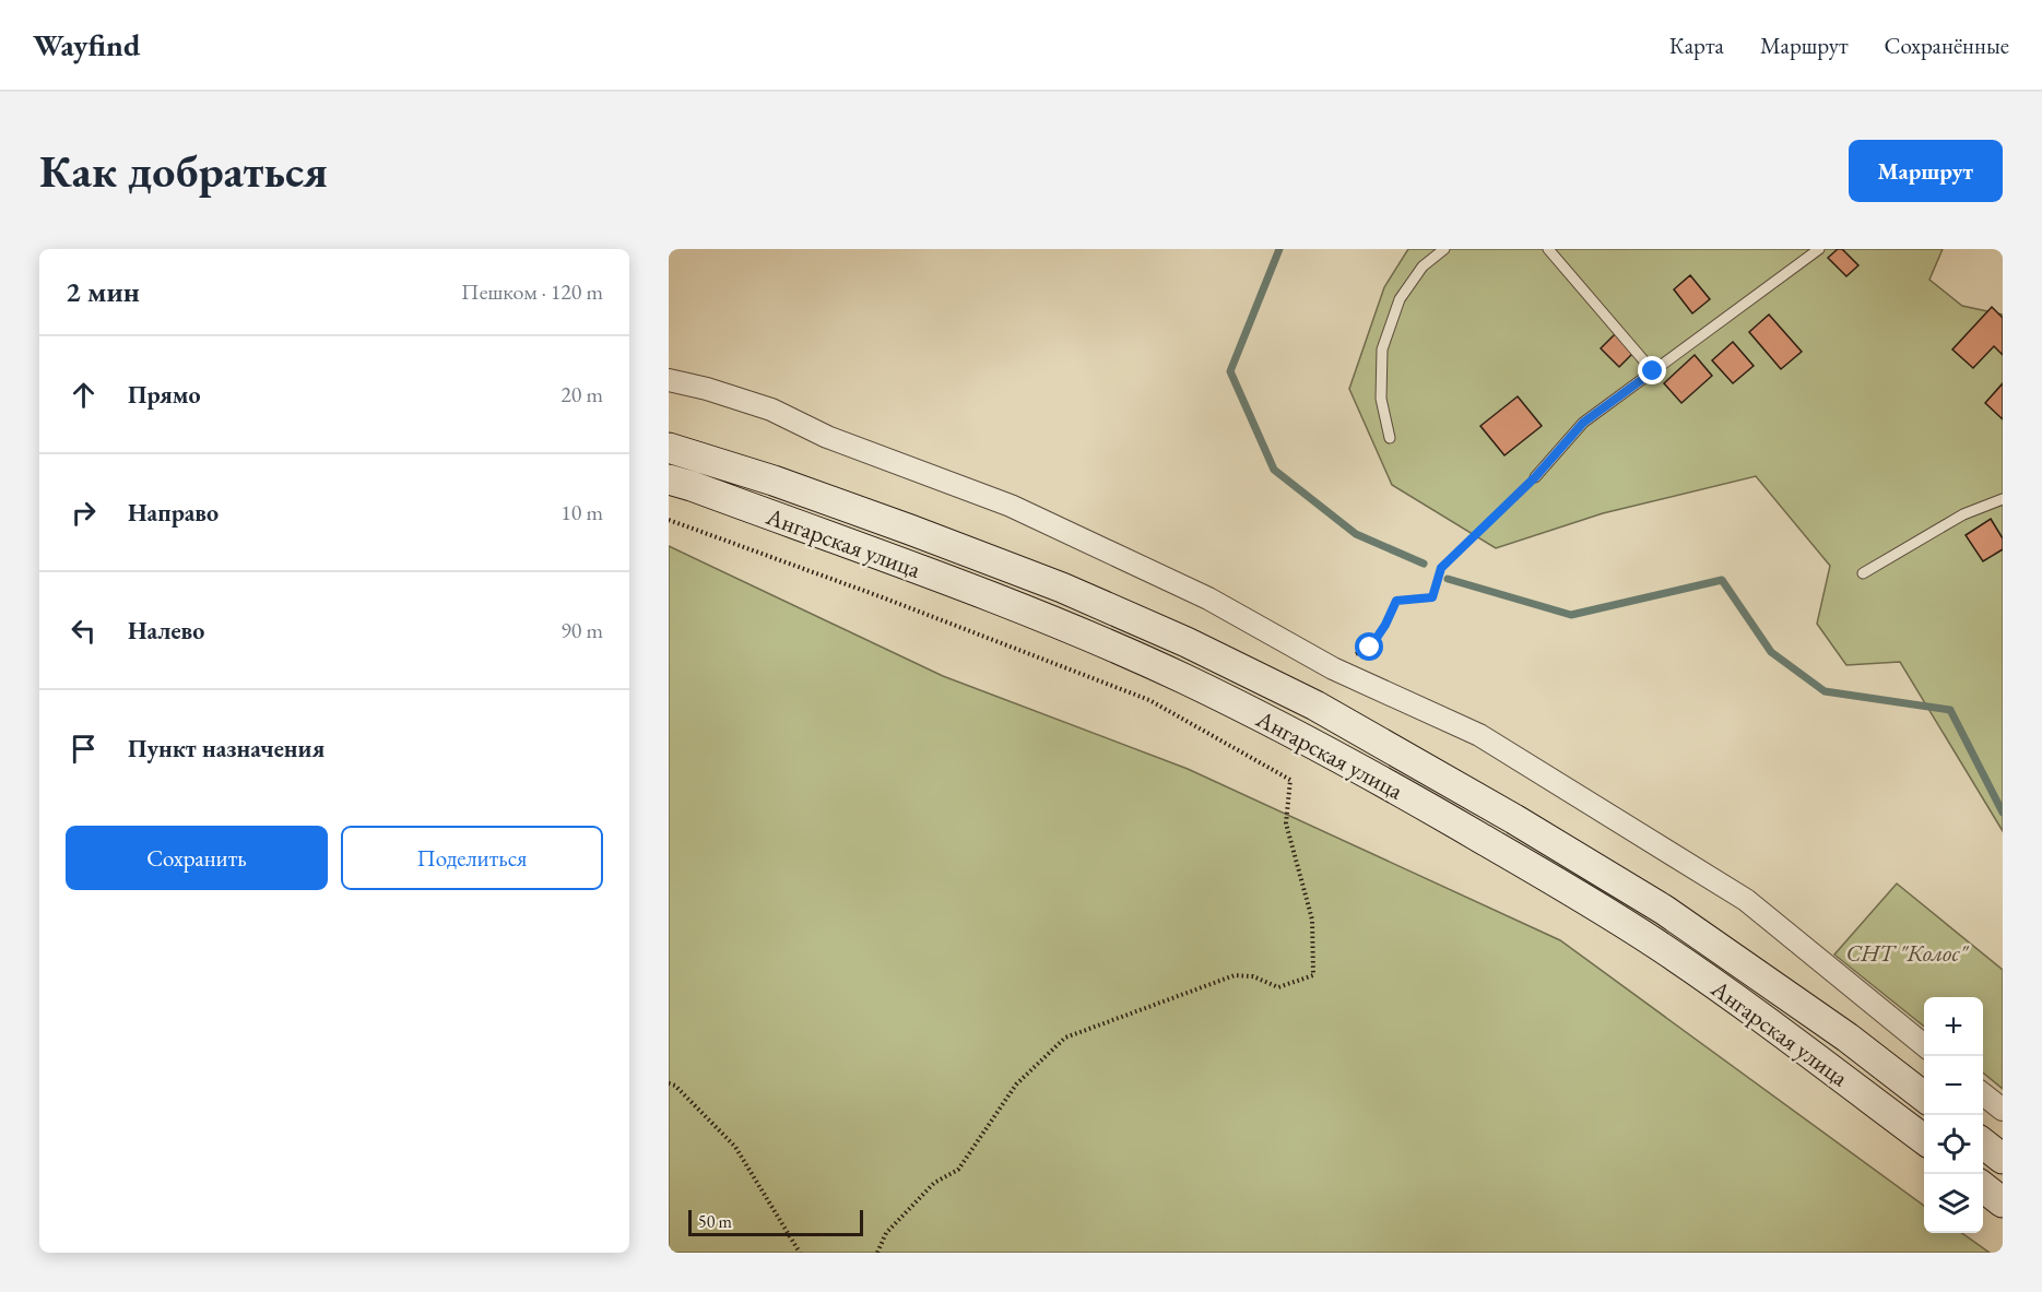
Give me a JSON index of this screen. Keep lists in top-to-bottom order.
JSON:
{
  "streets": {
    "main road": ["Ангарская улица"]
  },
  "parks": ["СНТ \"Колос\""],
  "scale_bar": "50 m",
  "page": {
    "header": "Wayfind",
    "nav": ["Карта", "Маршрут", "Сохранённые"],
    "buttons": [
      "Маршрут",
      ["Сохранить", "Поделиться"]
    ],
    "title": "Как добраться",
    "heading": ["2 мин", "Пешком · 120 m"],
    "list": [
      ["Прямо", "20 m"],
      ["Направо", "10 m"],
      ["Налево", "90 m"],
      "Пункт назначения"
    ],
    "map_buttons": ["+", "−"],
    "scale": "50 m"
  }
}
